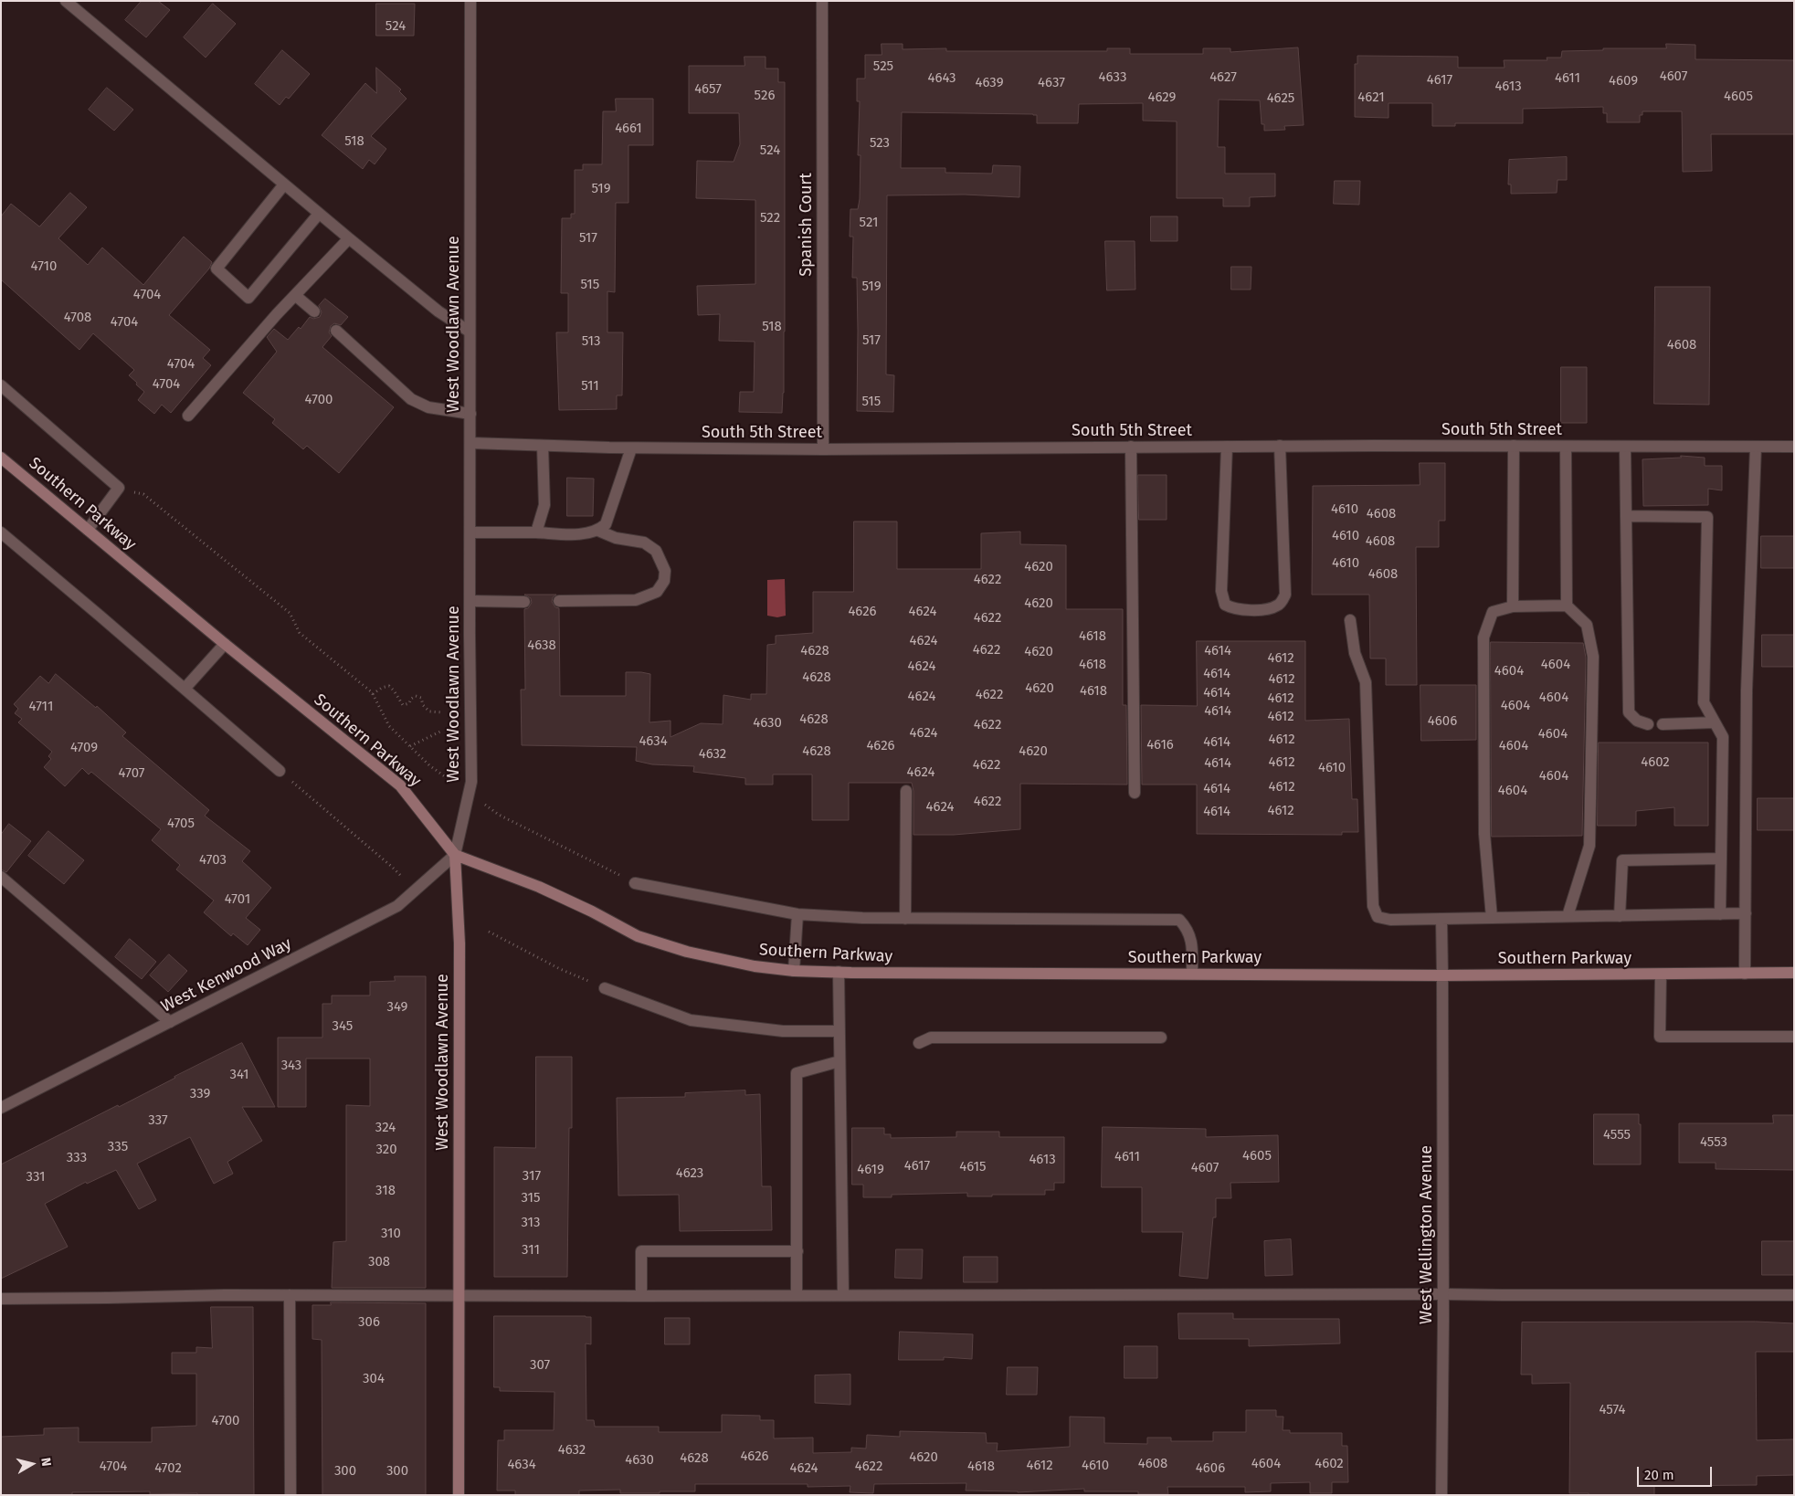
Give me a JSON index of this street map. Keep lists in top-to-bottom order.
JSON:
{
  "streets": {
    "main road": ["West Woodlawn Avenue", "Southern Parkway"],
    "street": [
      "Spanish Court",
      "South 5th Street",
      "West Kenwood Way",
      "West Wellington Avenue"
    ]
  },
  "crossings": [
    ["Spanish Court", "South 5th Street"],
    ["West Woodlawn Avenue", "South 5th Street"],
    ["West Woodlawn Avenue", "Southern Parkway"],
    ["West Woodlawn Avenue", "West Kenwood Way"],
    ["Southern Parkway", "West Kenwood Way"],
    ["Southern Parkway", "West Wellington Avenue"]
  ],
  "house_numbers": [
    "524",
    "525",
    "4607",
    "4633",
    "4627",
    "4643",
    "4611",
    "4617",
    "4609",
    "4639",
    "4637",
    "4613",
    "4657",
    "526",
    "4605",
    "4629",
    "4621",
    "4625",
    "4661",
    "518",
    "523",
    "524",
    "519",
    "522",
    "521",
    "517",
    "4710",
    "515",
    "519",
    "4704",
    "4708",
    "4704",
    "518",
    "517",
    "513",
    "4608",
    "4704",
    "4704",
    "511",
    "4700",
    "515",
    "4610",
    "4608",
    "4610",
    "4608",
    "4610",
    "4620",
    "4608",
    "4622",
    "4620",
    "4626",
    "4624",
    "4622",
    "4618",
    "4624",
    "4638",
    "4622",
    "4628",
    "4614",
    "4620",
    "4612",
    "4618",
    "4604",
    "4624",
    "4604",
    "4614",
    "4628",
    "4612",
    "4620",
    "4618",
    "4614",
    "4622",
    "4624",
    "4604",
    "4612",
    "4604",
    "4711",
    "4614",
    "4612",
    "4628",
    "4606",
    "4630",
    "4622",
    "4624",
    "4604",
    "4612",
    "4634",
    "4614",
    "4616",
    "4626",
    "4604",
    "4709",
    "4628",
    "4620",
    "4632",
    "4612",
    "4602",
    "4614",
    "4622",
    "4610",
    "4624",
    "4707",
    "4604",
    "4612",
    "4614",
    "4604",
    "4622",
    "4624",
    "4612",
    "4614",
    "4705",
    "4703",
    "4701",
    "349",
    "345",
    "343",
    "341",
    "339",
    "337",
    "324",
    "4555",
    "4553",
    "335",
    "320",
    "4605",
    "4611",
    "333",
    "4613",
    "4617",
    "4615",
    "4607",
    "4619",
    "4623",
    "317",
    "331",
    "318",
    "315",
    "313",
    "310",
    "311",
    "308",
    "306",
    "307",
    "304",
    "4574",
    "4700",
    "4632",
    "4626",
    "4620",
    "4628",
    "4630",
    "4608",
    "4604",
    "4602",
    "4634",
    "4612",
    "4610",
    "4704",
    "4622",
    "4618",
    "4702",
    "4624",
    "4606",
    "300",
    "300"
  ],
  "scale_bar": "20 m",
  "north": "right"
}
